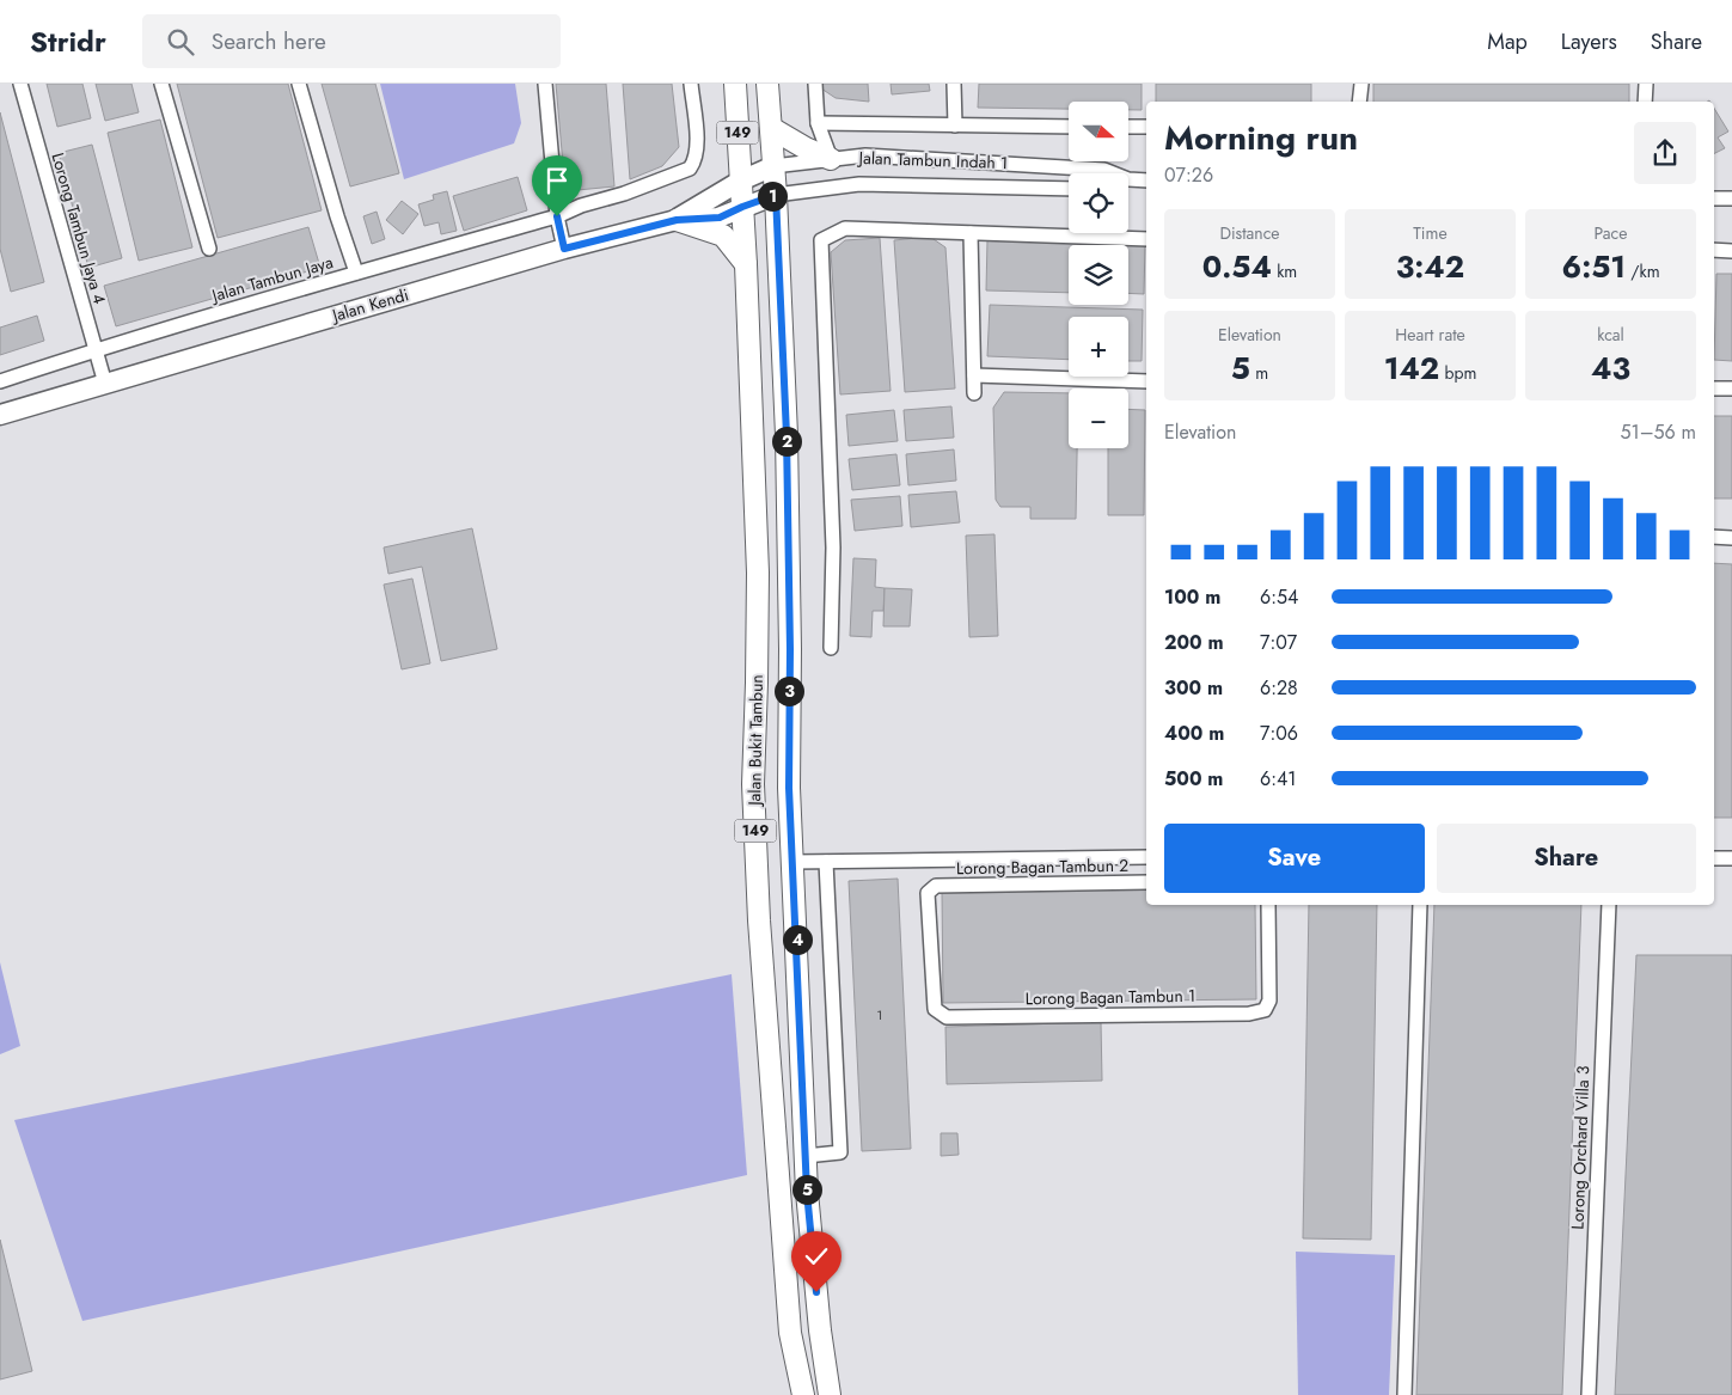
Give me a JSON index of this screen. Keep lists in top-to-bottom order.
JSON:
{
  "streets": {
    "main road": ["149", "Jalan Bukit Tambun"],
    "street": [
      "Jalan Tambun Indah 1",
      "Lorong Tambun Jaya 4",
      "Jalan Tambun Jaya",
      "Jalan Kendi",
      "Lorong Bagan Tambun 2",
      "Lorong Bagan Tambun 1",
      "Lorong Orchard Villa 3"
    ]
  },
  "crossings": [
    ["Jalan Tambun Indah 1", "Jalan Kendi"],
    ["Jalan Tambun Indah 1", "Jalan Bukit Tambun"],
    ["Lorong Tambun Jaya 4", "Jalan Tambun Jaya"],
    ["Lorong Tambun Jaya 4", "Jalan Kendi"],
    ["Jalan Kendi", "Jalan Bukit Tambun"],
    ["Lorong Bagan Tambun 2", "Lorong Bagan Tambun 1"]
  ],
  "house_numbers": ["1"],
  "north": "right",
  "page": {
    "header": "Stridr",
    "search": "Search here",
    "nav": ["Map", "Layers", "Share"],
    "map_buttons": ["+", "−"],
    "heading": ["Morning run", "07:26"],
    "pins": [
      "1",
      "2",
      "3",
      "4",
      "5"
    ],
    "stats": [
      ["Distance", "0.54 km"],
      ["Time", "3:42"],
      ["Pace", "6:51 /km"],
      ["Elevation", "5 m"],
      ["Heart rate", "142 bpm"],
      ["kcal", "43"]
    ],
    "chart": ["Elevation", "51–56 m"],
    "list": [
      {
        "name": "100 m",
        "note": "6:54"
      },
      {
        "name": "200 m",
        "note": "7:07"
      },
      {
        "name": "300 m",
        "note": "6:28"
      },
      {
        "name": "400 m",
        "note": "7:06"
      },
      {
        "name": "500 m",
        "note": "6:41"
      }
    ],
    "buttons": ["Save", "Share"]
  }
}
